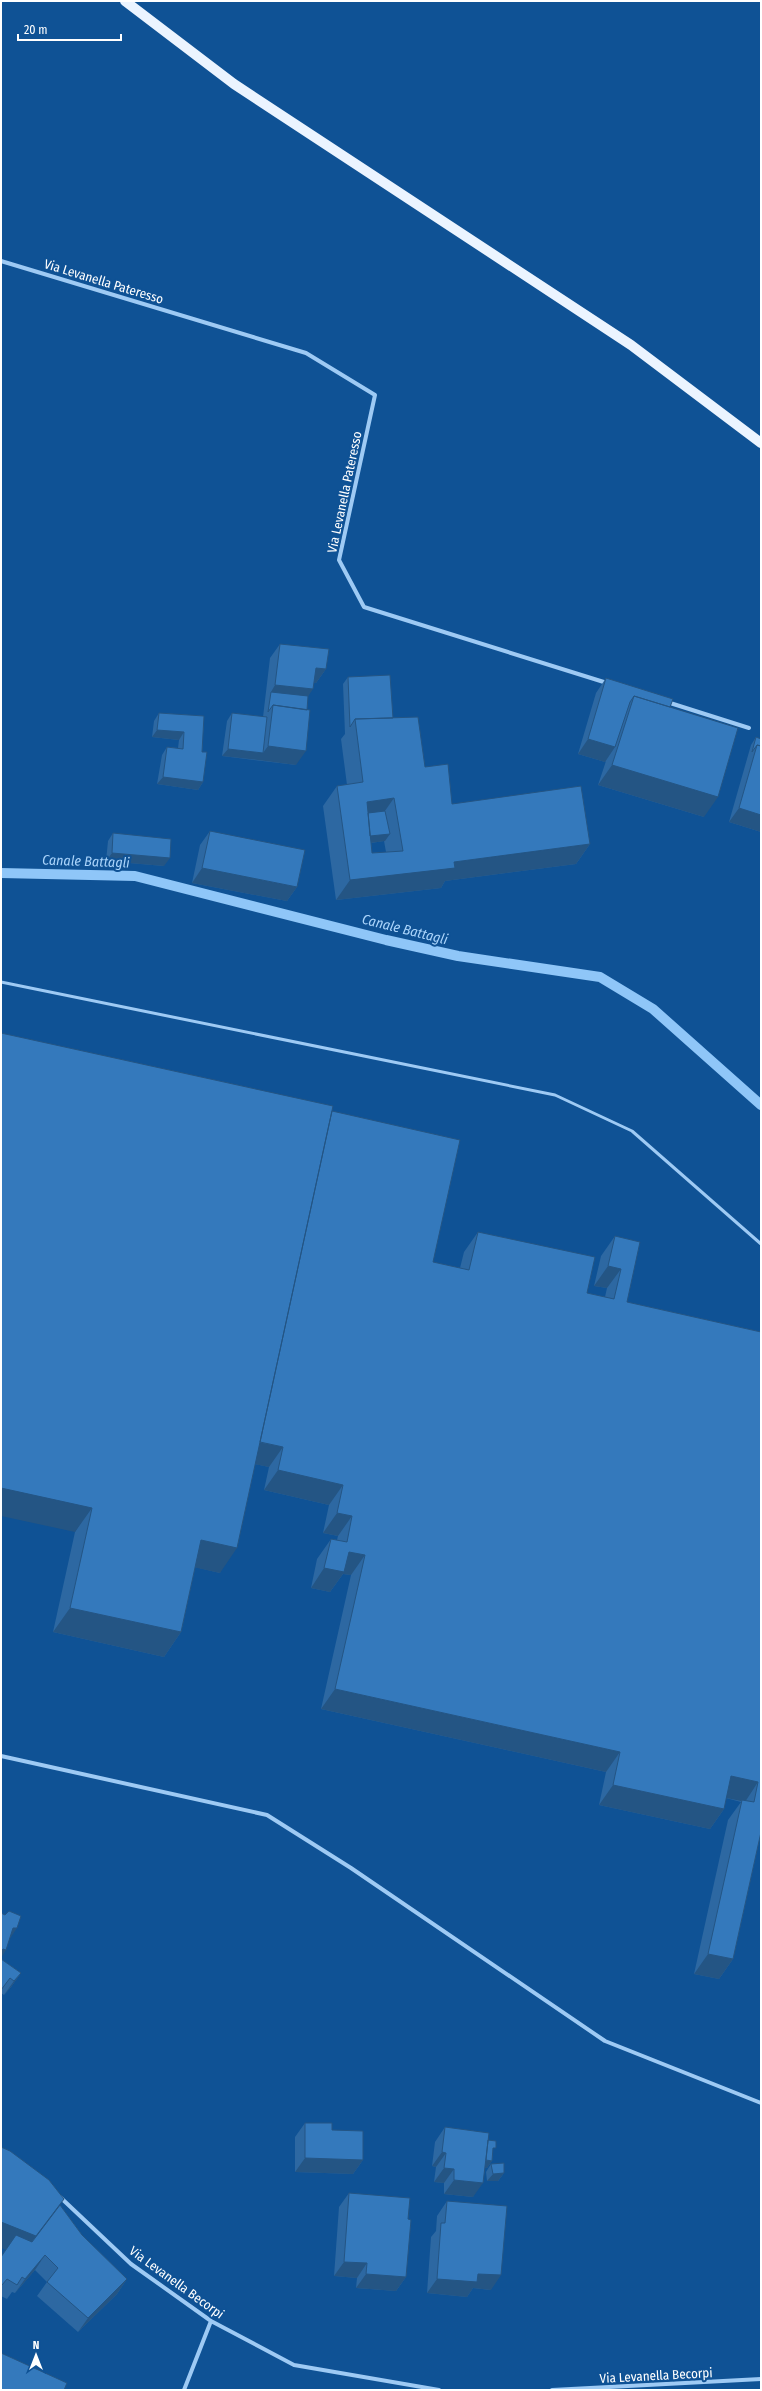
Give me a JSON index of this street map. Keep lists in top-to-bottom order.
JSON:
{
  "streets": {
    "street": ["Via Levanella Pateresso", "Via Levanella Becorpi"]
  },
  "water": ["Canale Battagli"],
  "scale_bar": "20 m",
  "north": "top"
}
